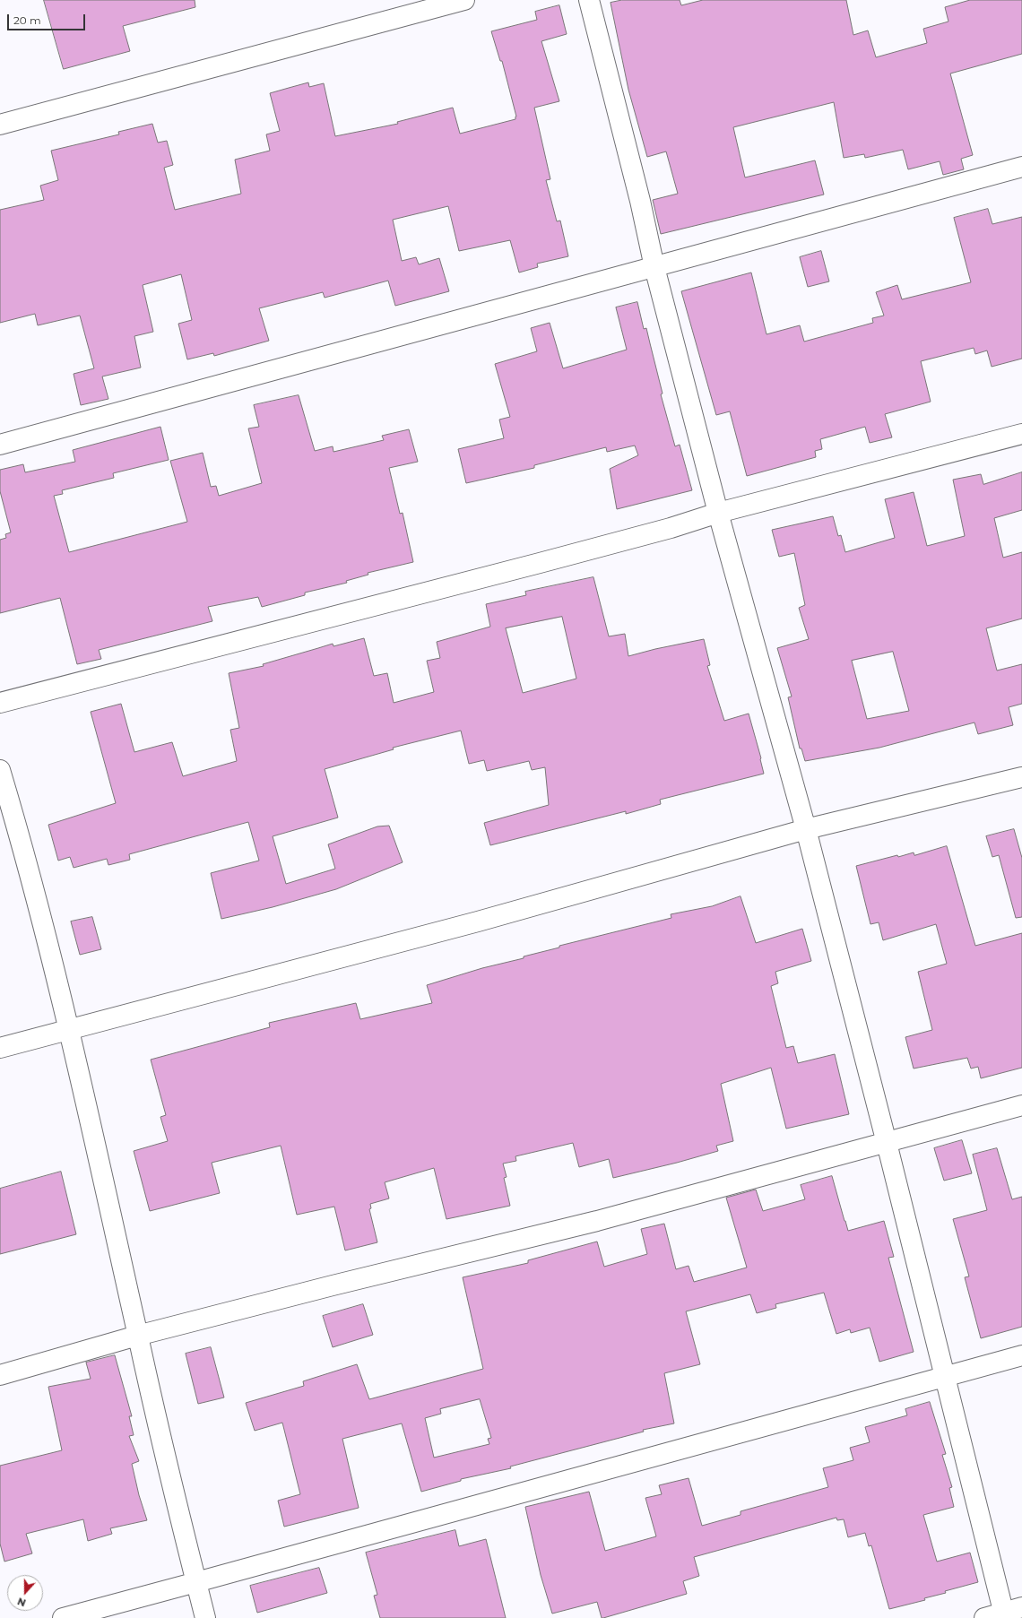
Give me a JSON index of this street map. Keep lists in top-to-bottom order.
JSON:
{
  "scale_bar": "20 m",
  "north": "bottom"
}
